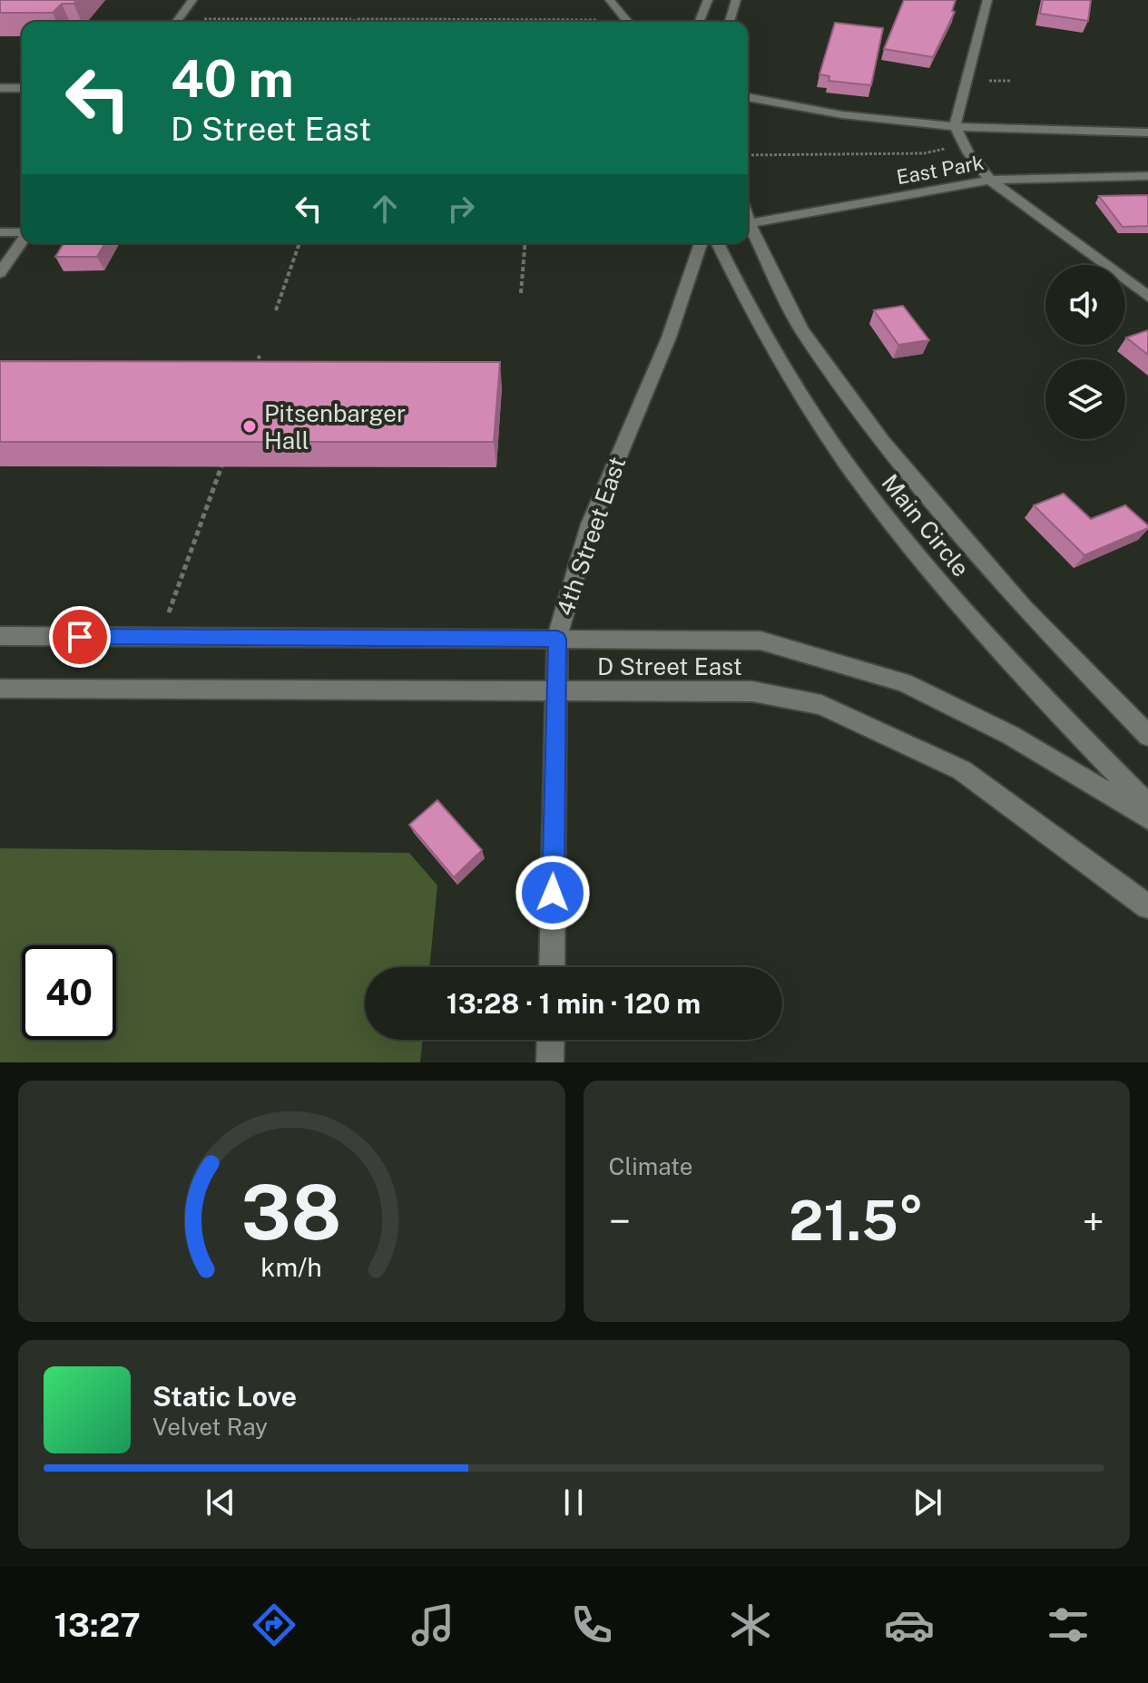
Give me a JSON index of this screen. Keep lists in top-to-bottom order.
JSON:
{
  "streets": {
    "street": [
      "East Park",
      "Main Circle",
      "4th Street East",
      "D Street East"
    ]
  },
  "crossings": [
    ["4th Street East", "D Street East"]
  ],
  "places": ["Pitsenbarger Hall"],
  "page": {
    "turn": ["40 m", "D Street East"],
    "limit": "40",
    "trip": "13:28 · 1 min · 120 m",
    "tile": "Climate",
    "heat": ["−", "21.5°", "+"],
    "song": ["Static Love", "Velvet Ray"],
    "tabs": "13:27",
    "gauge": ["38", "km/h"]
  }
}
